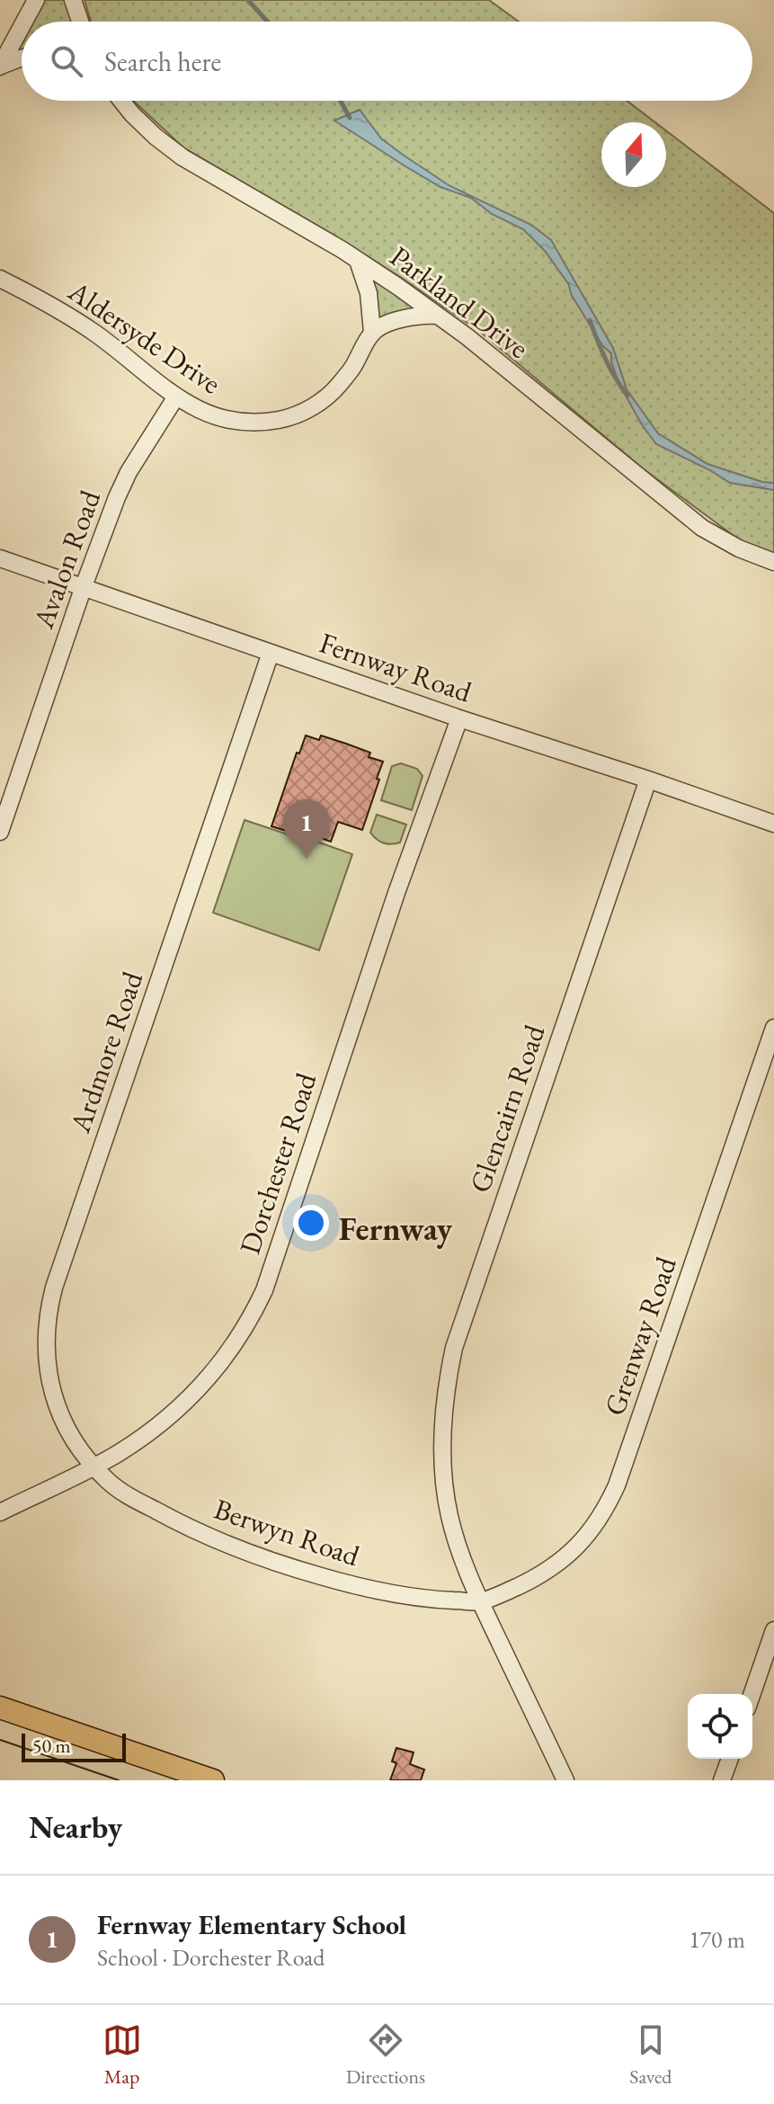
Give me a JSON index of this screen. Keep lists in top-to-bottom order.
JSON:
{
  "streets": {
    "street": [
      "Parkland Drive",
      "Aldersyde Drive",
      "Avalon Road",
      "Fernway Road",
      "Ardmore Road",
      "Glencairn Road",
      "Dorchester Road",
      "Grenway Road",
      "Berwyn Road"
    ]
  },
  "crossings": [
    ["Aldersyde Drive", "Avalon Road"],
    ["Avalon Road", "Fernway Road"],
    ["Fernway Road", "Ardmore Road"],
    ["Fernway Road", "Glencairn Road"],
    ["Fernway Road", "Dorchester Road"],
    ["Ardmore Road", "Dorchester Road"],
    ["Ardmore Road", "Berwyn Road"],
    ["Glencairn Road", "Grenway Road"],
    ["Glencairn Road", "Berwyn Road"],
    ["Dorchester Road", "Berwyn Road"],
    ["Grenway Road", "Berwyn Road"]
  ],
  "districts": ["Fernway"],
  "scale_bar": "50 m",
  "north": "top",
  "page": {
    "search": "Search here",
    "pins": "1",
    "scale": "50 m",
    "heading": "Nearby",
    "list": [
      {
        "mark": "1",
        "name": "Fernway Elementary School",
        "note": "School · Dorchester Road",
        "value": "170 m"
      }
    ],
    "nav": ["Map", "Directions", "Saved"]
  }
}
